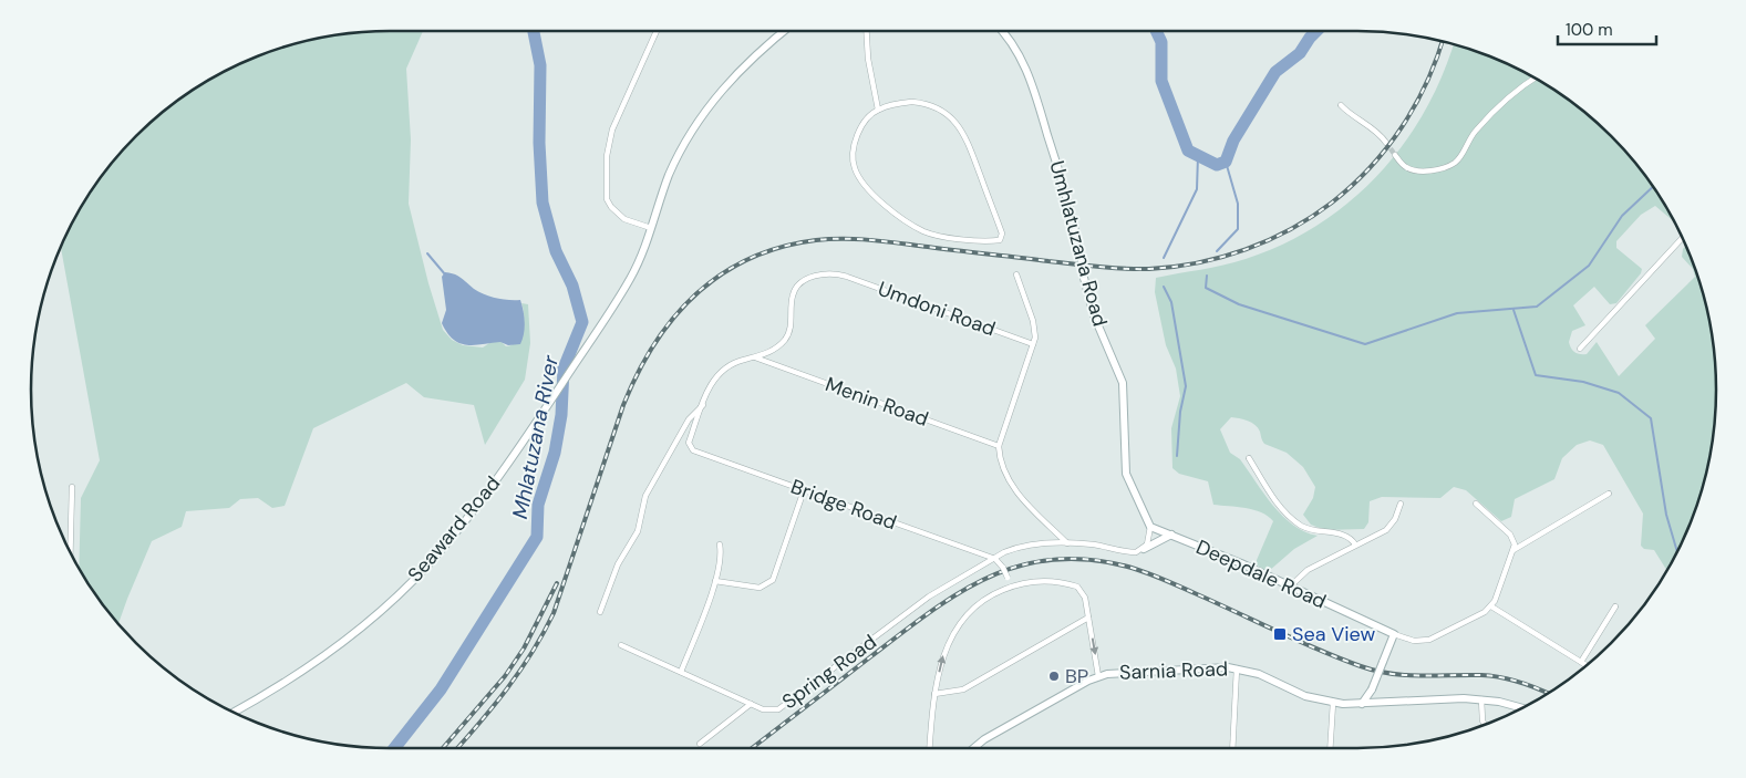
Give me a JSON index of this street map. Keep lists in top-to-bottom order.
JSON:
{
  "streets": {
    "street": [
      "Umhlatuzana Road",
      "Umdoni Road",
      "Menin Road",
      "Bridge Road",
      "Seaward Road",
      "Deepdale Road",
      "Sarnia Road",
      "Spring Road"
    ]
  },
  "crossings": [
    ["Umhlatuzana Road", "Deepdale Road"],
    ["Umdoni Road", "Menin Road"],
    ["Bridge Road", "Spring Road"]
  ],
  "water": ["Mhlatuzana River"],
  "places": {
    "transit": ["Sea View"],
    "other": ["BP"]
  },
  "scale_bar": "100 m"
}
